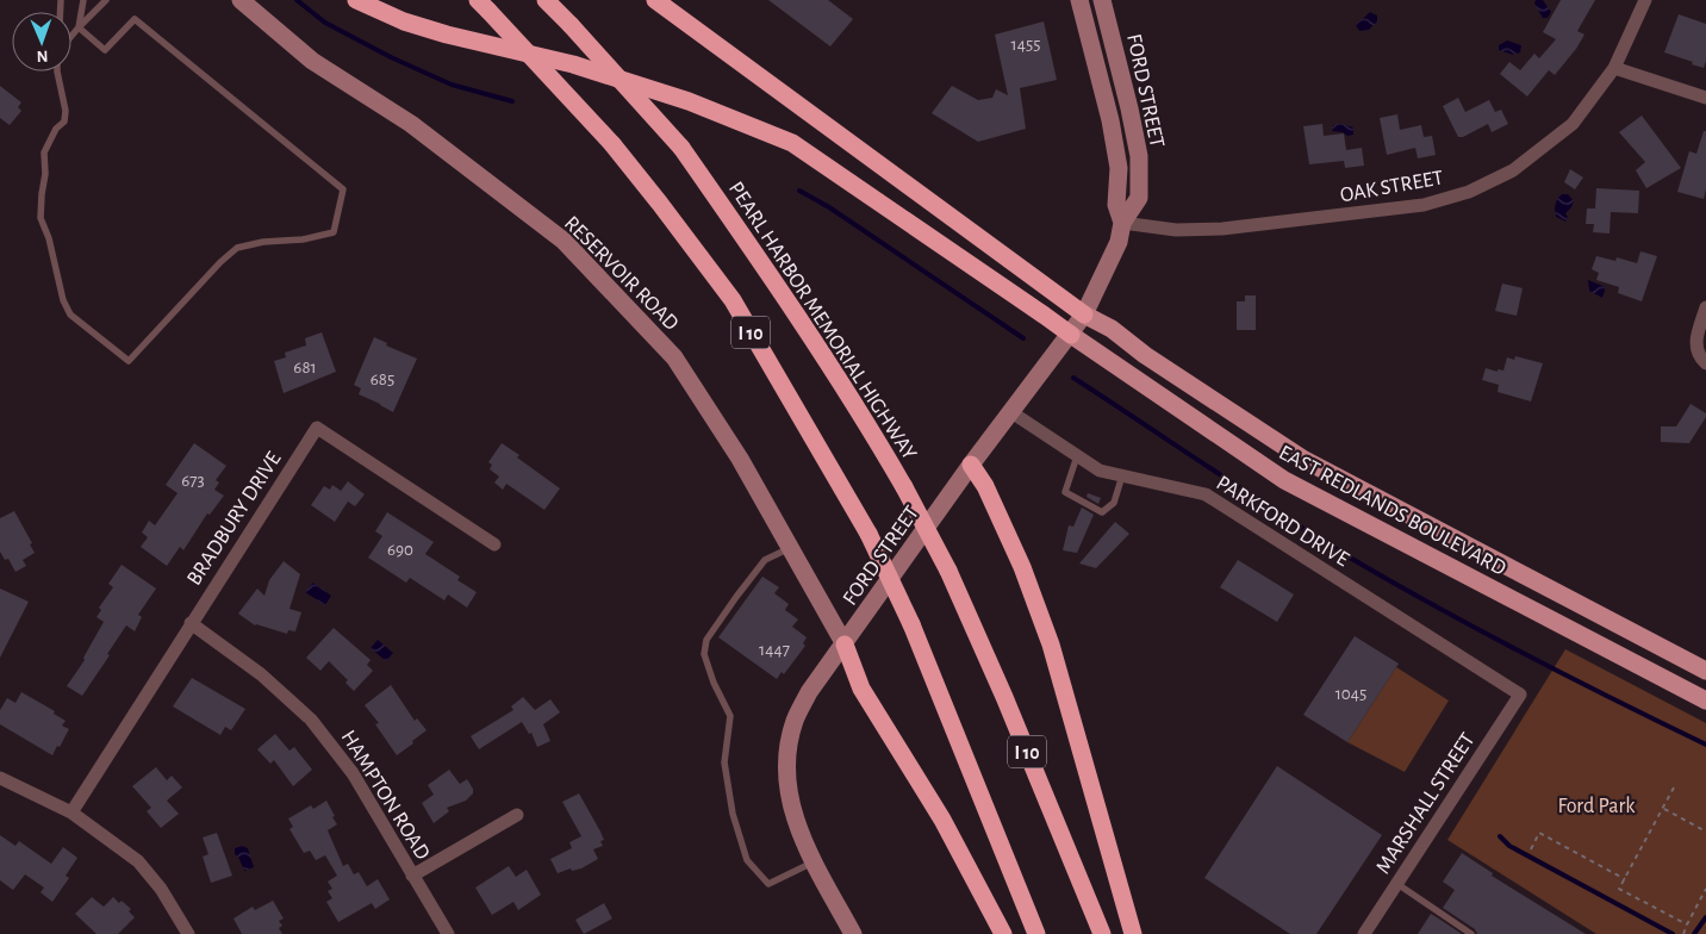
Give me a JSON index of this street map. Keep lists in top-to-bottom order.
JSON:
{
  "streets": {
    "highway": ["PEARL HARBOR MEMORIAL HIGHWAY", "I 10"],
    "main road": ["EAST REDLANDS BOULEVARD"],
    "street": [
      "FORD STREET",
      "OAK STREET",
      "RESERVOIR ROAD",
      "BRADBURY DRIVE",
      "PARKFORD DRIVE",
      "HAMPTON ROAD",
      "MARSHALL STREET"
    ]
  },
  "crossings": [
    ["FORD STREET", "OAK STREET"],
    ["FORD STREET", "RESERVOIR ROAD"],
    ["FORD STREET", "EAST REDLANDS BOULEVARD"],
    ["FORD STREET", "PARKFORD DRIVE"],
    ["BRADBURY DRIVE", "HAMPTON ROAD"],
    ["PARKFORD DRIVE", "MARSHALL STREET"]
  ],
  "parks": ["Ford Park"],
  "house_numbers": [
    "1455",
    "681",
    "685",
    "673",
    "690",
    "1447",
    "1045"
  ],
  "north": "bottom"
}
